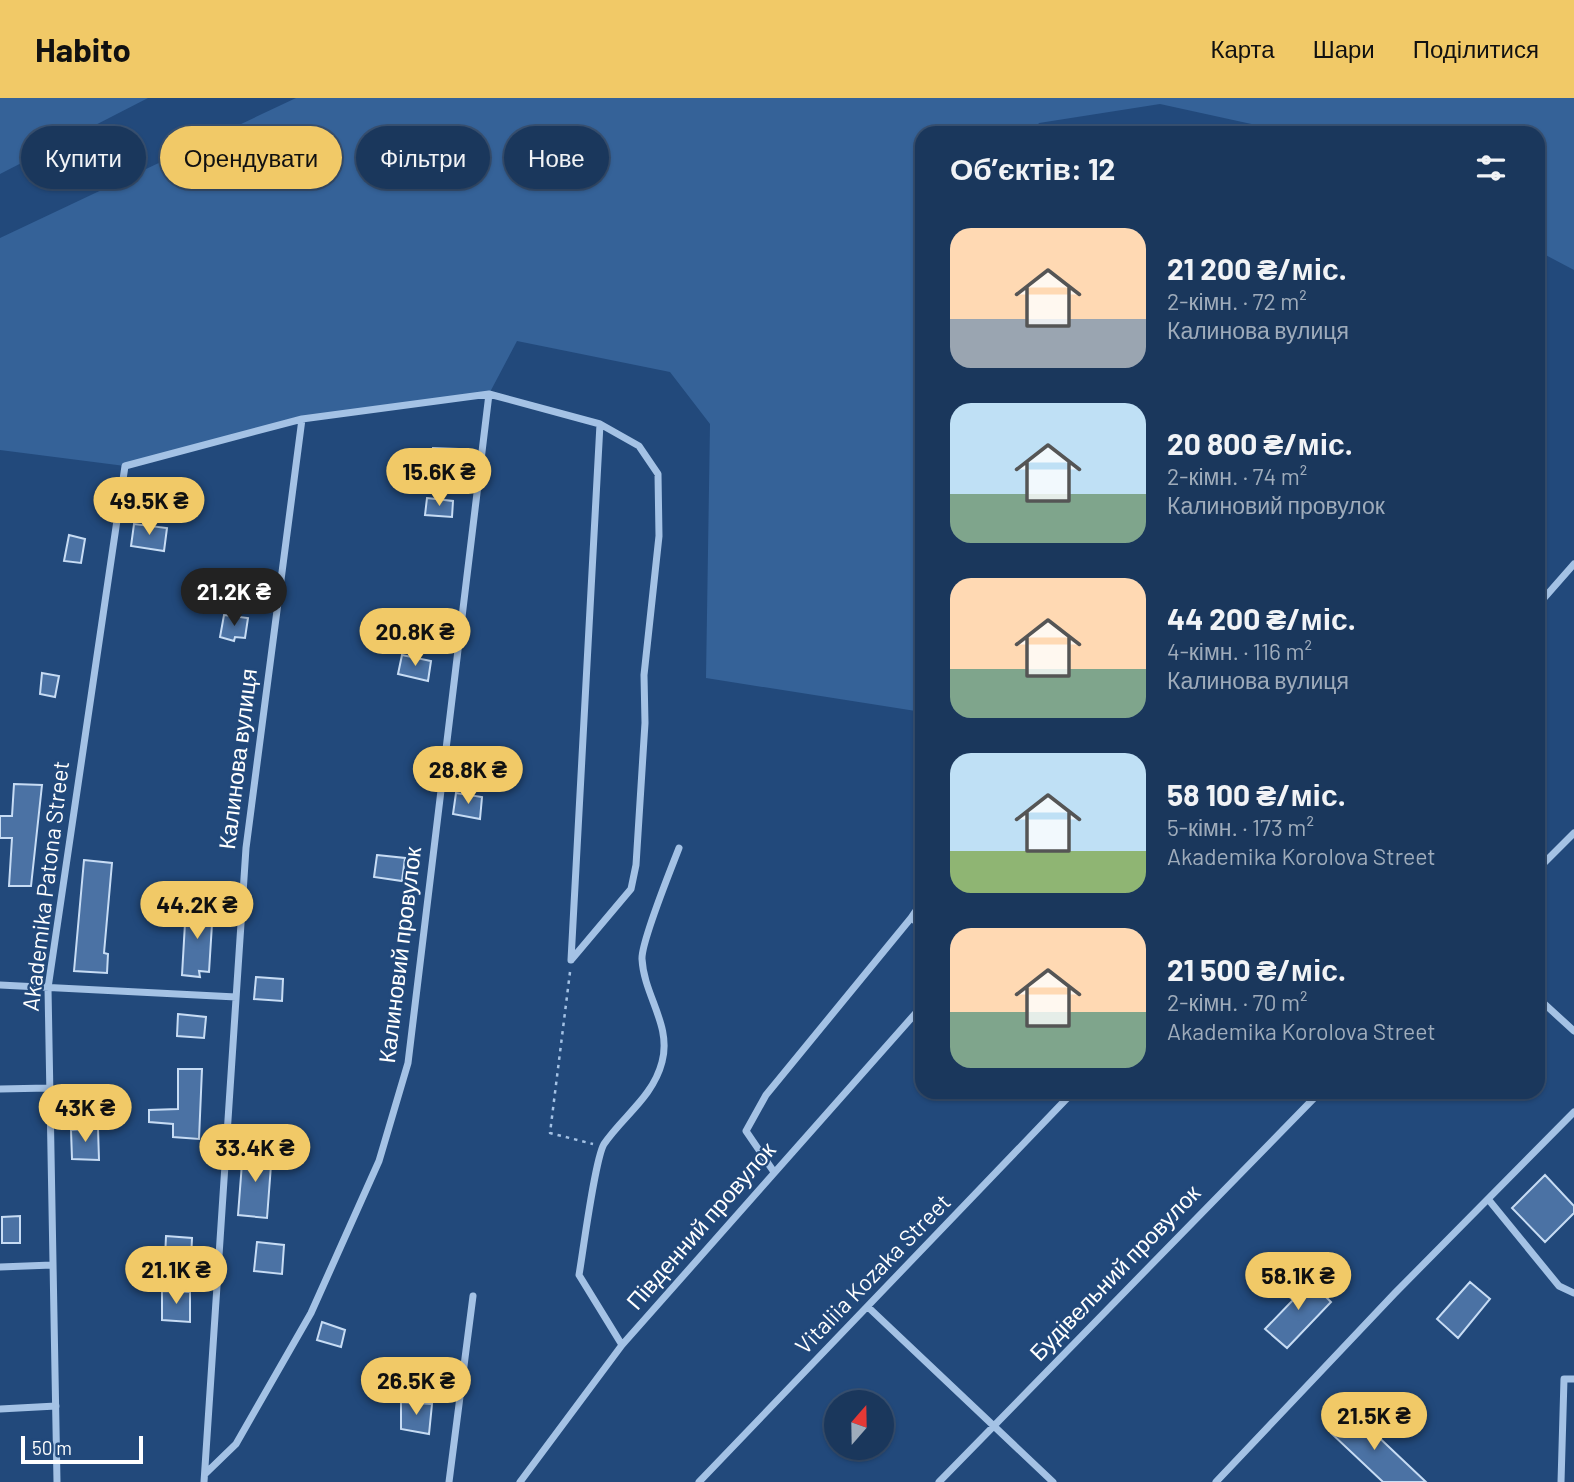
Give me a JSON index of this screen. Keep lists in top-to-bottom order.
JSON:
{
  "streets": {
    "street": [
      "Калинова вулиця",
      "Akademika Patona Street",
      "Калиновий провулок",
      "Південний провулок",
      "Будівельний провулок",
      "Vitaliia Kozaka Street"
    ]
  },
  "crossings": [
    ["Калинова вулиця", "Akademika Patona Street"],
    ["Калинова вулиця", "Калиновий провулок"]
  ],
  "scale_bar": "50 m",
  "north": "top",
  "page": {
    "header": "Habito",
    "nav": ["Карта", "Шари", "Поділитися"],
    "chip": [
      "Купити",
      "Орендувати",
      "Фільтри",
      "Нове"
    ],
    "heading": "Об’єктів: 12",
    "list": [
      {
        "name": "21 200 ₴/міс.",
        "note": "2-кімн. · 72 m² · Калинова вулиця"
      },
      {
        "name": "20 800 ₴/міс.",
        "note": "2-кімн. · 74 m² · Калиновий провулок"
      },
      {
        "name": "44 200 ₴/міс.",
        "note": "4-кімн. · 116 m² · Калинова вулиця"
      },
      {
        "name": "58 100 ₴/міс.",
        "note": "5-кімн. · 173 m² · Akademika Korolova Street"
      },
      {
        "name": "21 500 ₴/міс.",
        "note": "2-кімн. · 70 m² · Akademika Korolova Street"
      }
    ],
    "price": [
      "15.6K ₴",
      "49.5K ₴",
      "21.2K ₴",
      "20.8K ₴",
      "28.8K ₴",
      "44.2K ₴",
      "43K ₴",
      "33.4K ₴",
      "21.1K ₴",
      "58.1K ₴",
      "26.5K ₴",
      "21.5K ₴"
    ],
    "scale": "50 m"
  }
}
